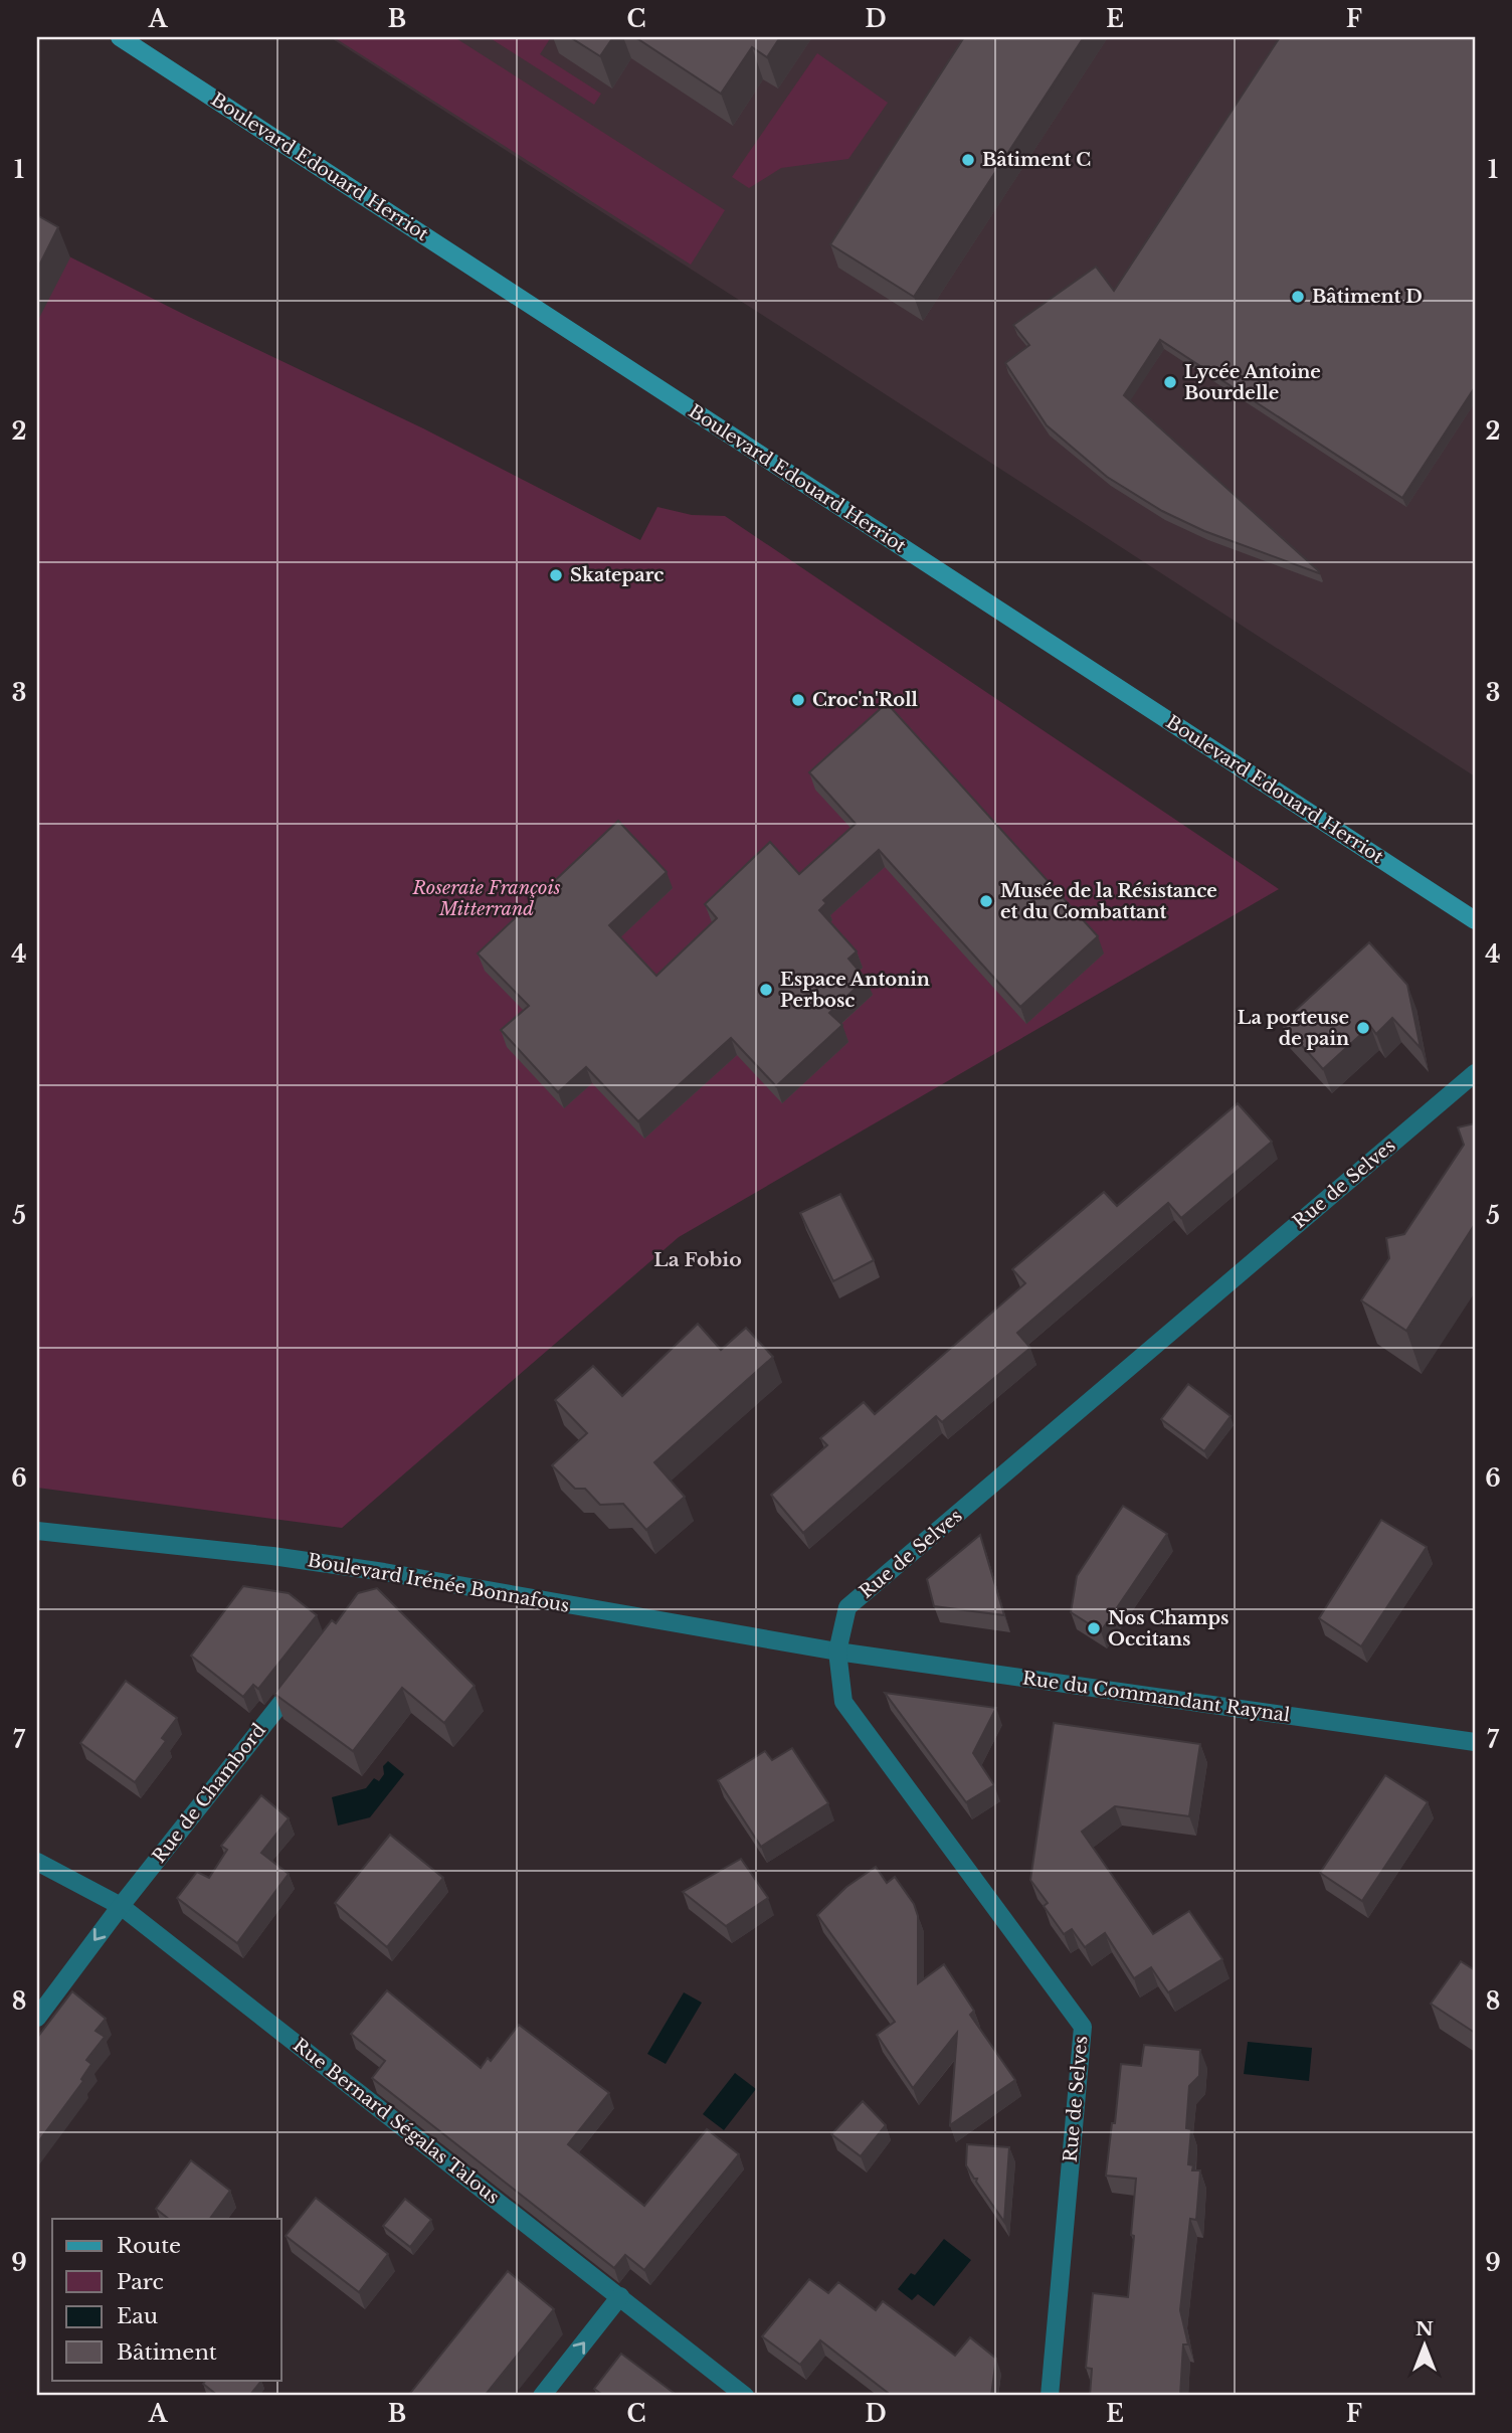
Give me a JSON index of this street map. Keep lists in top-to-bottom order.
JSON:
{
  "streets": {
    "main road": ["Boulevard Edouard Herriot"],
    "street": [
      "Rue de Selves",
      "Boulevard Irénée Bonnafous",
      "Rue du Commandant Raynal",
      "Rue de Chambord",
      "Rue Bernard Ségalas Talous"
    ]
  },
  "crossings": [
    ["Rue de Selves", "Boulevard Irénée Bonnafous"],
    ["Rue de Selves", "Rue du Commandant Raynal"],
    ["Boulevard Irénée Bonnafous", "Rue du Commandant Raynal"],
    ["Rue de Chambord", "Rue Bernard Ségalas Talous"]
  ],
  "districts": ["La Fobio"],
  "parks": ["Roseraie François Mitterrand"],
  "places": [
    "Bâtiment C",
    "Bâtiment D",
    "Lycée Antoine Bourdelle",
    "Skateparc",
    "Croc'n'Roll",
    "Musée de la Résistance et du Combattant",
    "Espace Antonin Perbosc",
    "La porteuse de pain",
    "Nos Champs Occitans"
  ],
  "legend": [
    "Route",
    "Parc",
    "Eau",
    "Bâtiment"
  ],
  "north": "top",
  "grid": {
    "columns": [
      "A",
      "B",
      "C",
      "D",
      "E",
      "F"
    ],
    "rows": [
      "1",
      "2",
      "3",
      "4",
      "5",
      "6",
      "7",
      "8",
      "9"
    ]
  }
}
